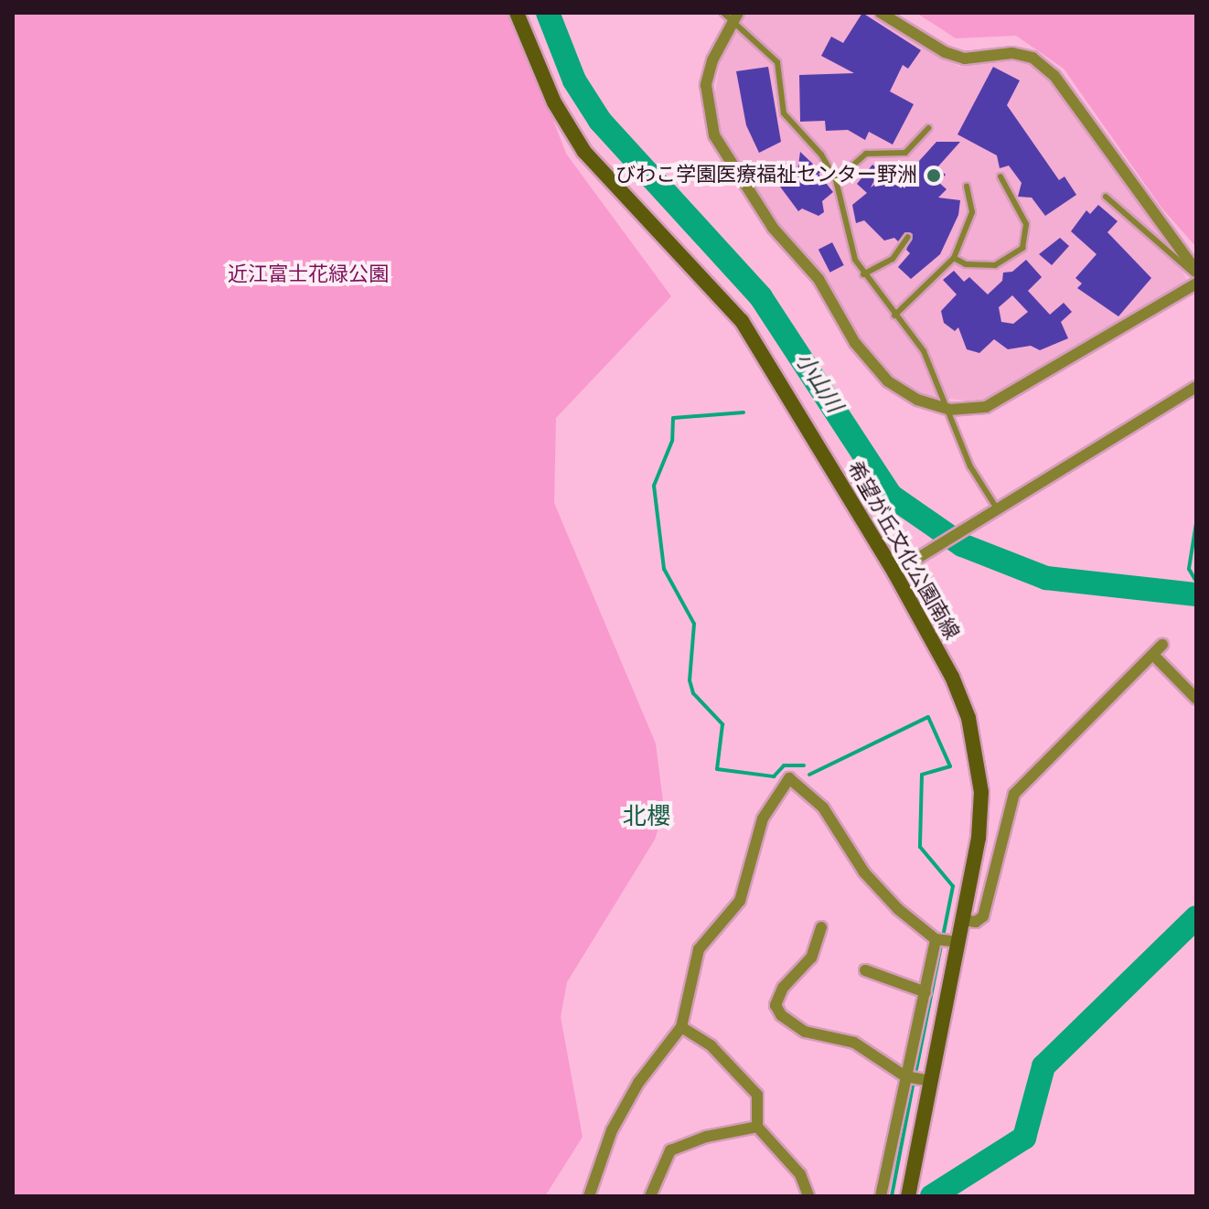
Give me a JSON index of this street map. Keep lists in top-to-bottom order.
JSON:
{
  "streets": {
    "main road": ["希望が丘文化公園南線"]
  },
  "districts": ["北櫻"],
  "water": ["小山川"],
  "parks": ["近江富士花緑公園"],
  "places": ["びわこ学園医療福祉センター野洲"]
}
